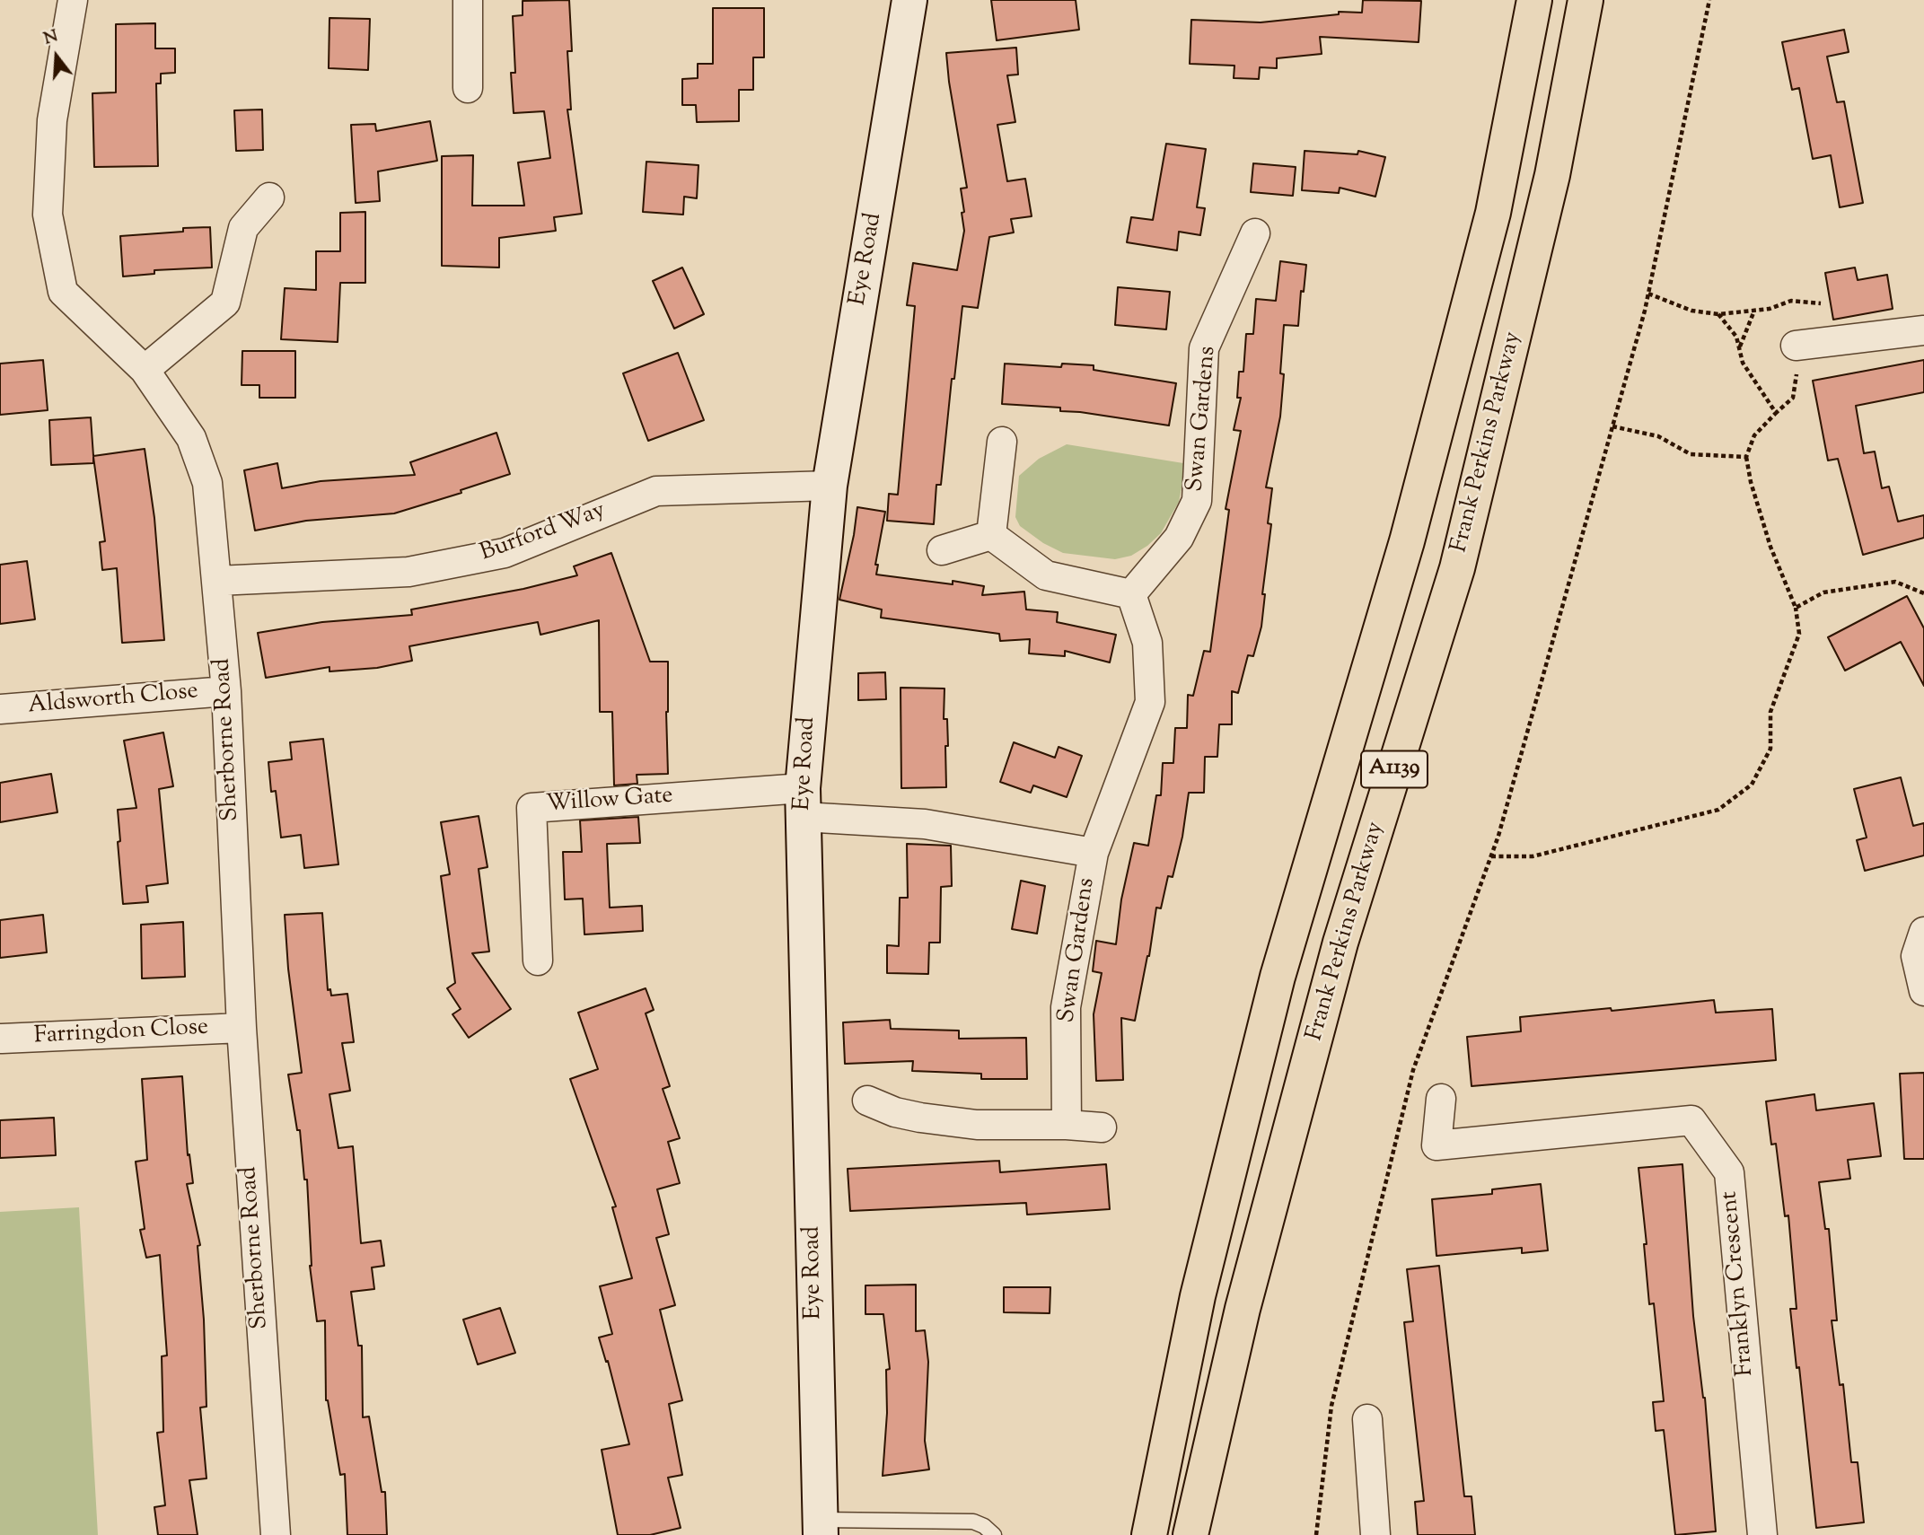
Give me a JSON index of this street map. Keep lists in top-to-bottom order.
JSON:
{
  "streets": {
    "highway": ["Frank Perkins Parkway", "A1139"],
    "street": [
      "Eye Road",
      "Swan Gardens",
      "Burford Way",
      "Aldsworth Close",
      "Sherborne Road",
      "Willow Gate",
      "Farringdon Close",
      "Franklyn Crescent"
    ]
  },
  "crossings": [
    ["Eye Road", "Swan Gardens"],
    ["Eye Road", "Burford Way"],
    ["Eye Road", "Willow Gate"],
    ["Swan Gardens", "Willow Gate"],
    ["Burford Way", "Sherborne Road"],
    ["Aldsworth Close", "Sherborne Road"],
    ["Sherborne Road", "Farringdon Close"]
  ],
  "north": "top"
}
